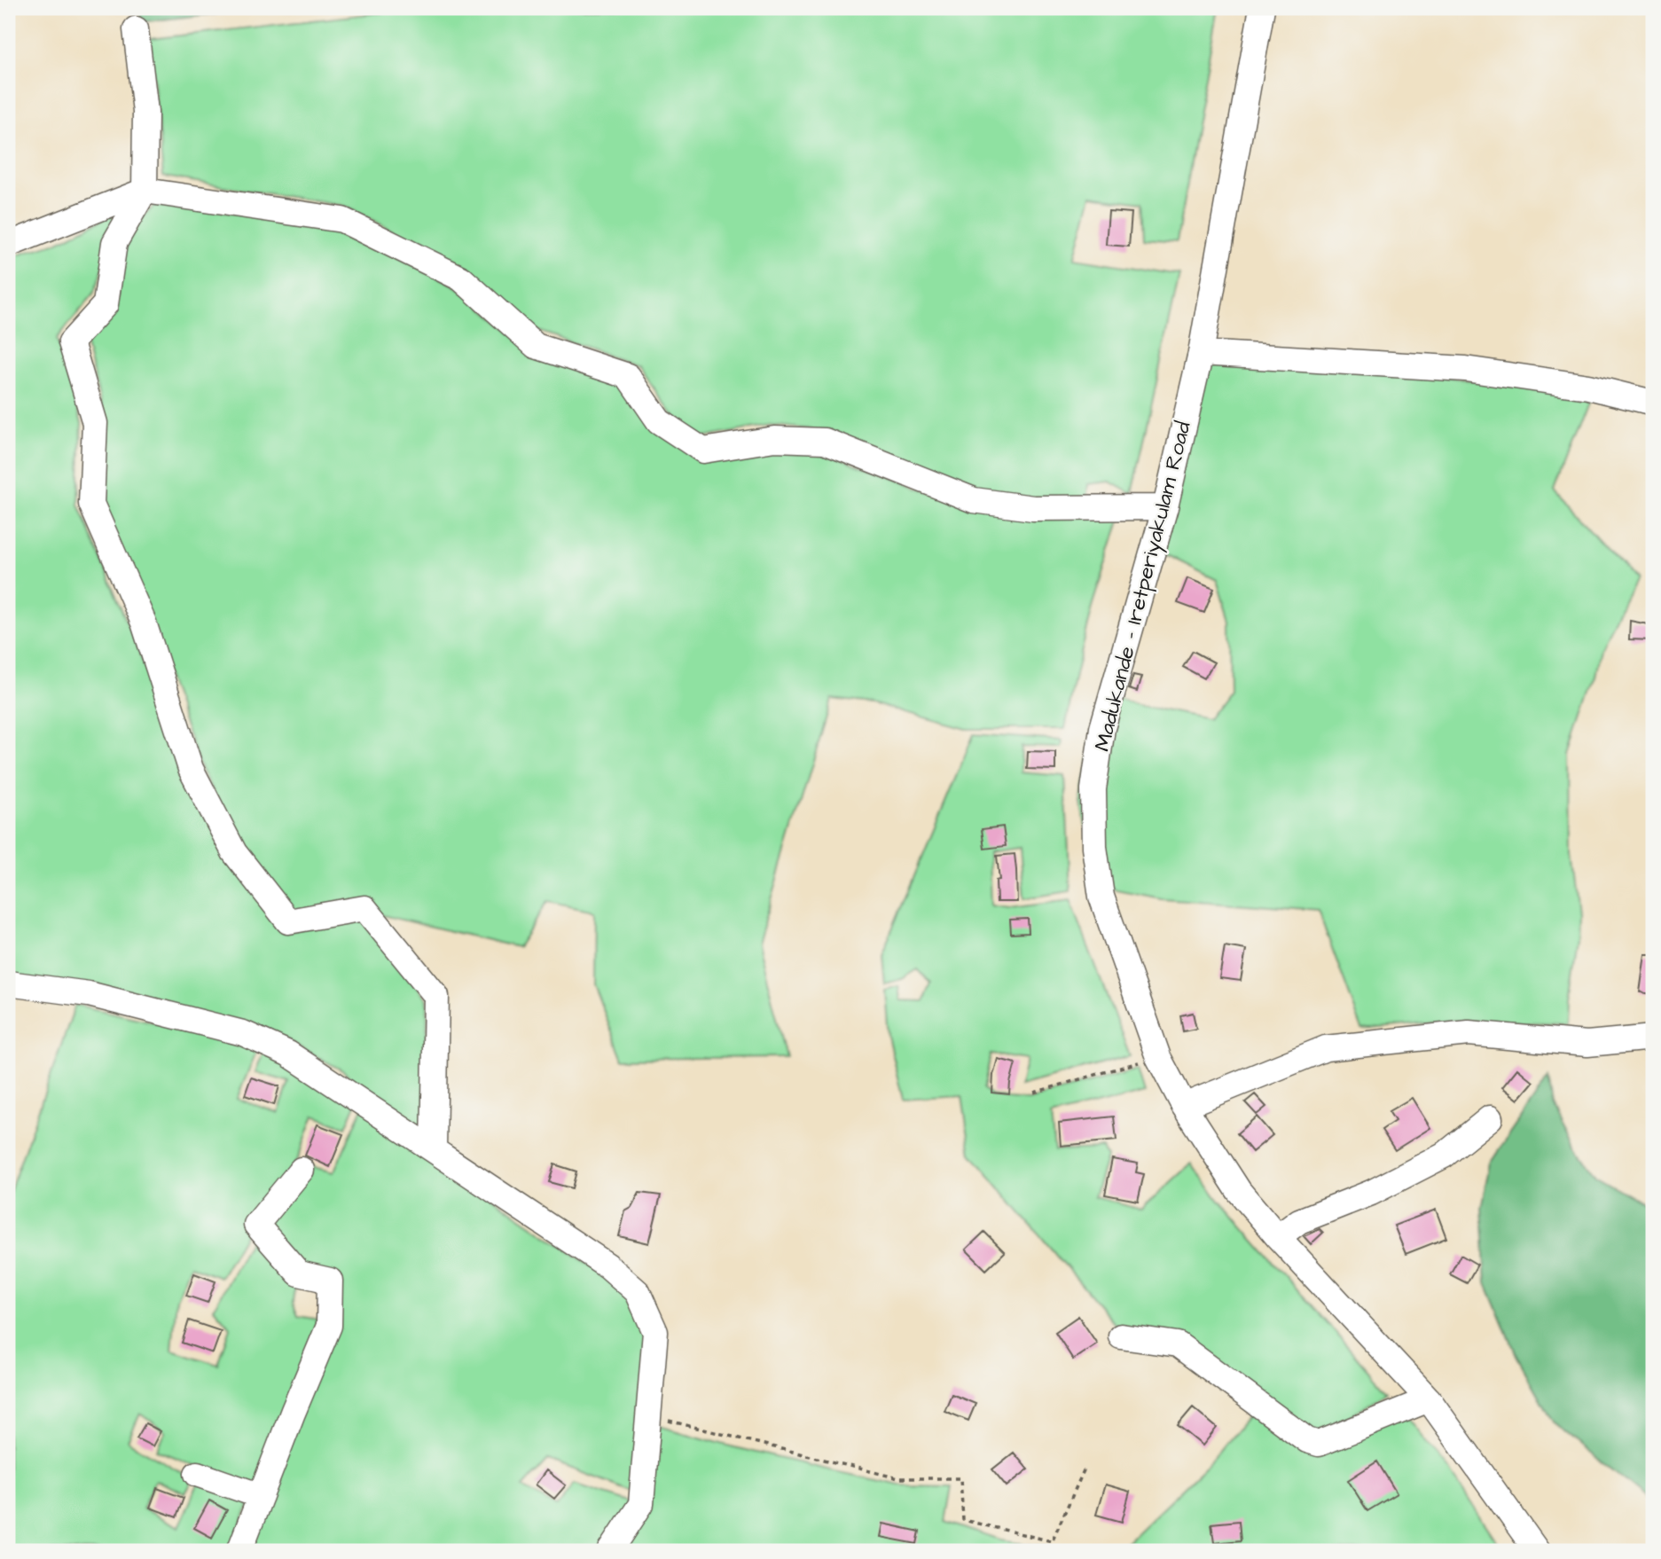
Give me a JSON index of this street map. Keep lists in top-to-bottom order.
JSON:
{
  "streets": {
    "street": ["Madukande - Iretperiyakulam Road"]
  }
}
